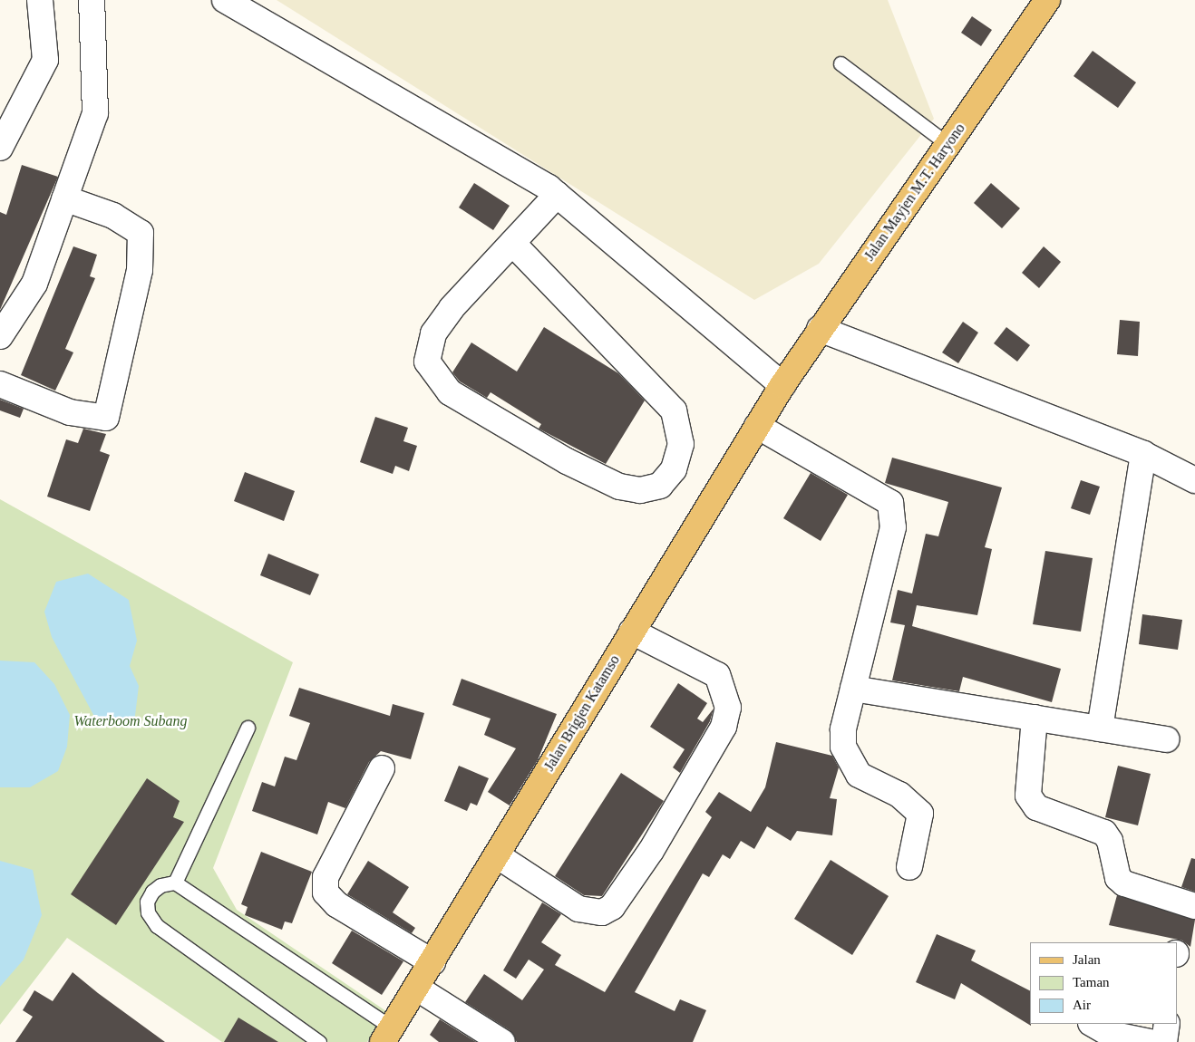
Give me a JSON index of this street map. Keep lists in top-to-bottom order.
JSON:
{
  "streets": {
    "main road": ["Jalan Mayjen M.T. Haryono", "Jalan Brigjen Katamso"]
  },
  "crossings": [
    ["Jalan Mayjen M.T. Haryono", "Jalan Brigjen Katamso"]
  ],
  "parks": ["Waterboom Subang"],
  "legend": ["Jalan", "Taman", "Air"]
}
